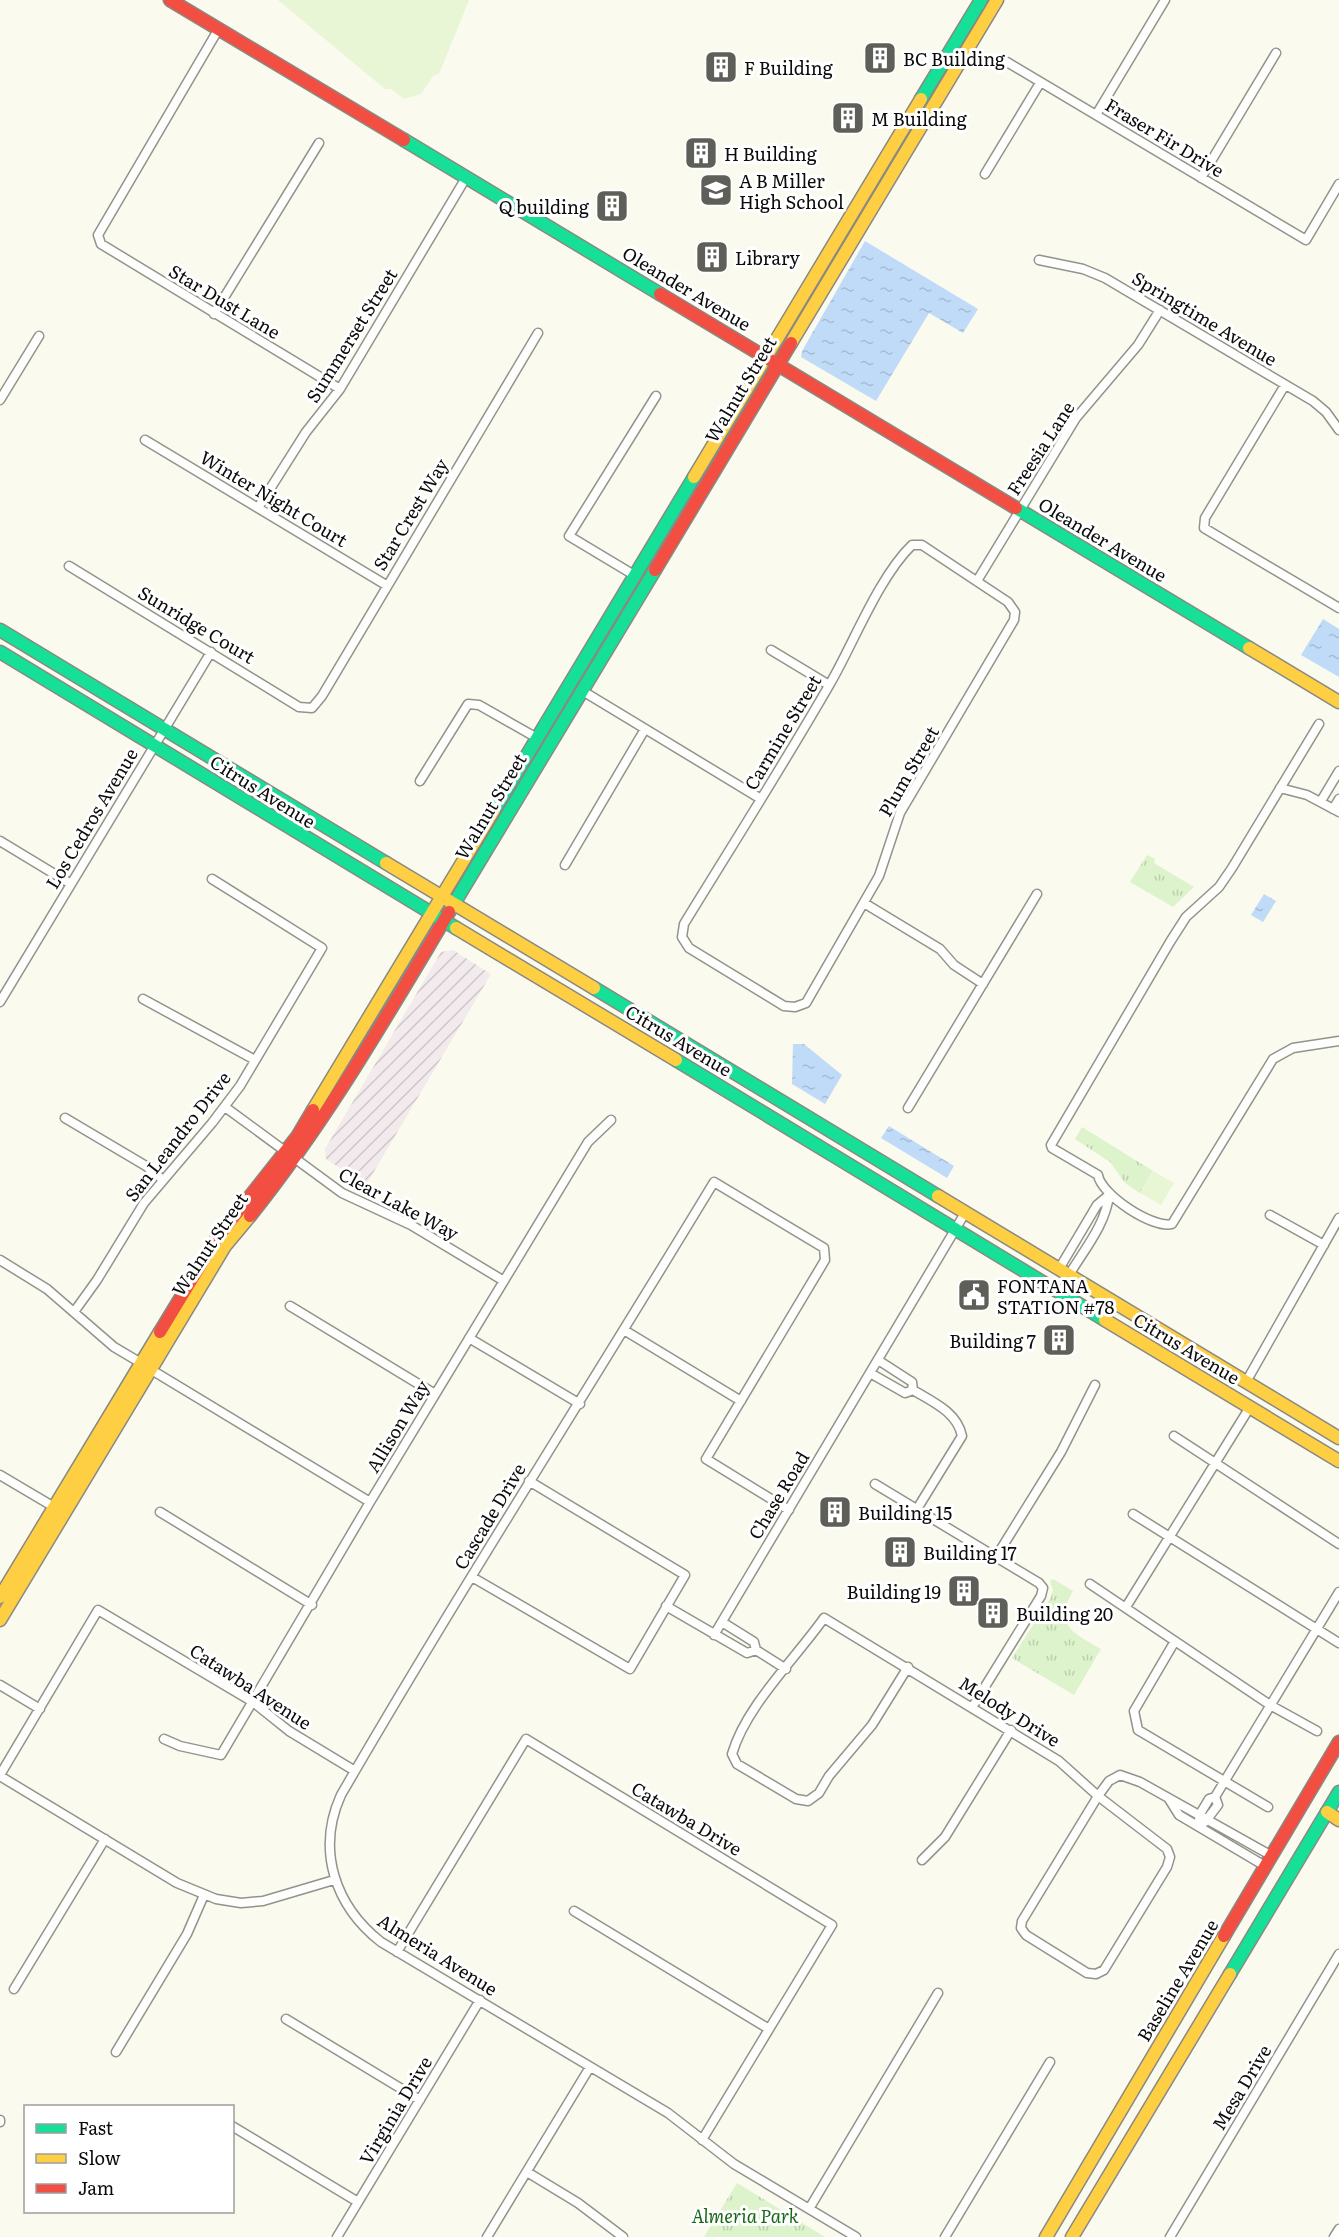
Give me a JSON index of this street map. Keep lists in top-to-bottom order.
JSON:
{
  "streets": {
    "street": [
      "Fraser Fir Drive",
      "Oleander Avenue",
      "Star Dust Lane",
      "Springtime Avenue",
      "Summerset Street",
      "Walnut Street",
      "Freesia Lane",
      "Winter Night Court",
      "Star Crest Way",
      "Sunridge Court",
      "Carmine Street",
      "Plum Street",
      "Citrus Avenue",
      "Los Cedros Avenue",
      "San Leandro Drive",
      "Clear Lake Way",
      "Allison Way",
      "Chase Road",
      "Cascade Drive",
      "Catawba Avenue",
      "Melody Drive",
      "Catawba Drive",
      "Almeria Avenue",
      "Baseline Avenue",
      "Mesa Drive",
      "Virginia Drive"
    ]
  },
  "crossings": [
    ["Oleander Avenue", "Star Dust Lane"],
    ["Oleander Avenue", "Summerset Street"],
    ["Oleander Avenue", "Walnut Street"],
    ["Oleander Avenue", "Freesia Lane"],
    ["Star Dust Lane", "Summerset Street"],
    ["Springtime Avenue", "Freesia Lane"],
    ["Summerset Street", "Winter Night Court"],
    ["Walnut Street", "Citrus Avenue"],
    ["Walnut Street", "Clear Lake Way"],
    ["Freesia Lane", "Carmine Street"],
    ["Freesia Lane", "Plum Street"],
    ["Winter Night Court", "Star Crest Way"],
    ["Star Crest Way", "Sunridge Court"],
    ["Sunridge Court", "Los Cedros Avenue"],
    ["Carmine Street", "Plum Street"],
    ["Citrus Avenue", "Los Cedros Avenue"],
    ["Citrus Avenue", "Chase Road"],
    ["San Leandro Drive", "Clear Lake Way"],
    ["Clear Lake Way", "Allison Way"],
    ["Allison Way", "Catawba Avenue"],
    ["Cascade Drive", "Catawba Avenue"],
    ["Cascade Drive", "Almeria Avenue"],
    ["Catawba Drive", "Almeria Avenue"],
    ["Almeria Avenue", "Virginia Drive"]
  ],
  "parks": ["Almeria Park"],
  "places": {
    "building": [
      "BC Building",
      "F Building",
      "M Building",
      "H Building",
      "Q building",
      "Library",
      "Building 7",
      "Building 15",
      "Building 17",
      "Building 19",
      "Building 20"
    ],
    "school or university": ["A B Miller High School"],
    "public building": ["FONTANA STATION #78"]
  },
  "legend": ["Fast", "Slow", "Jam"]
}
